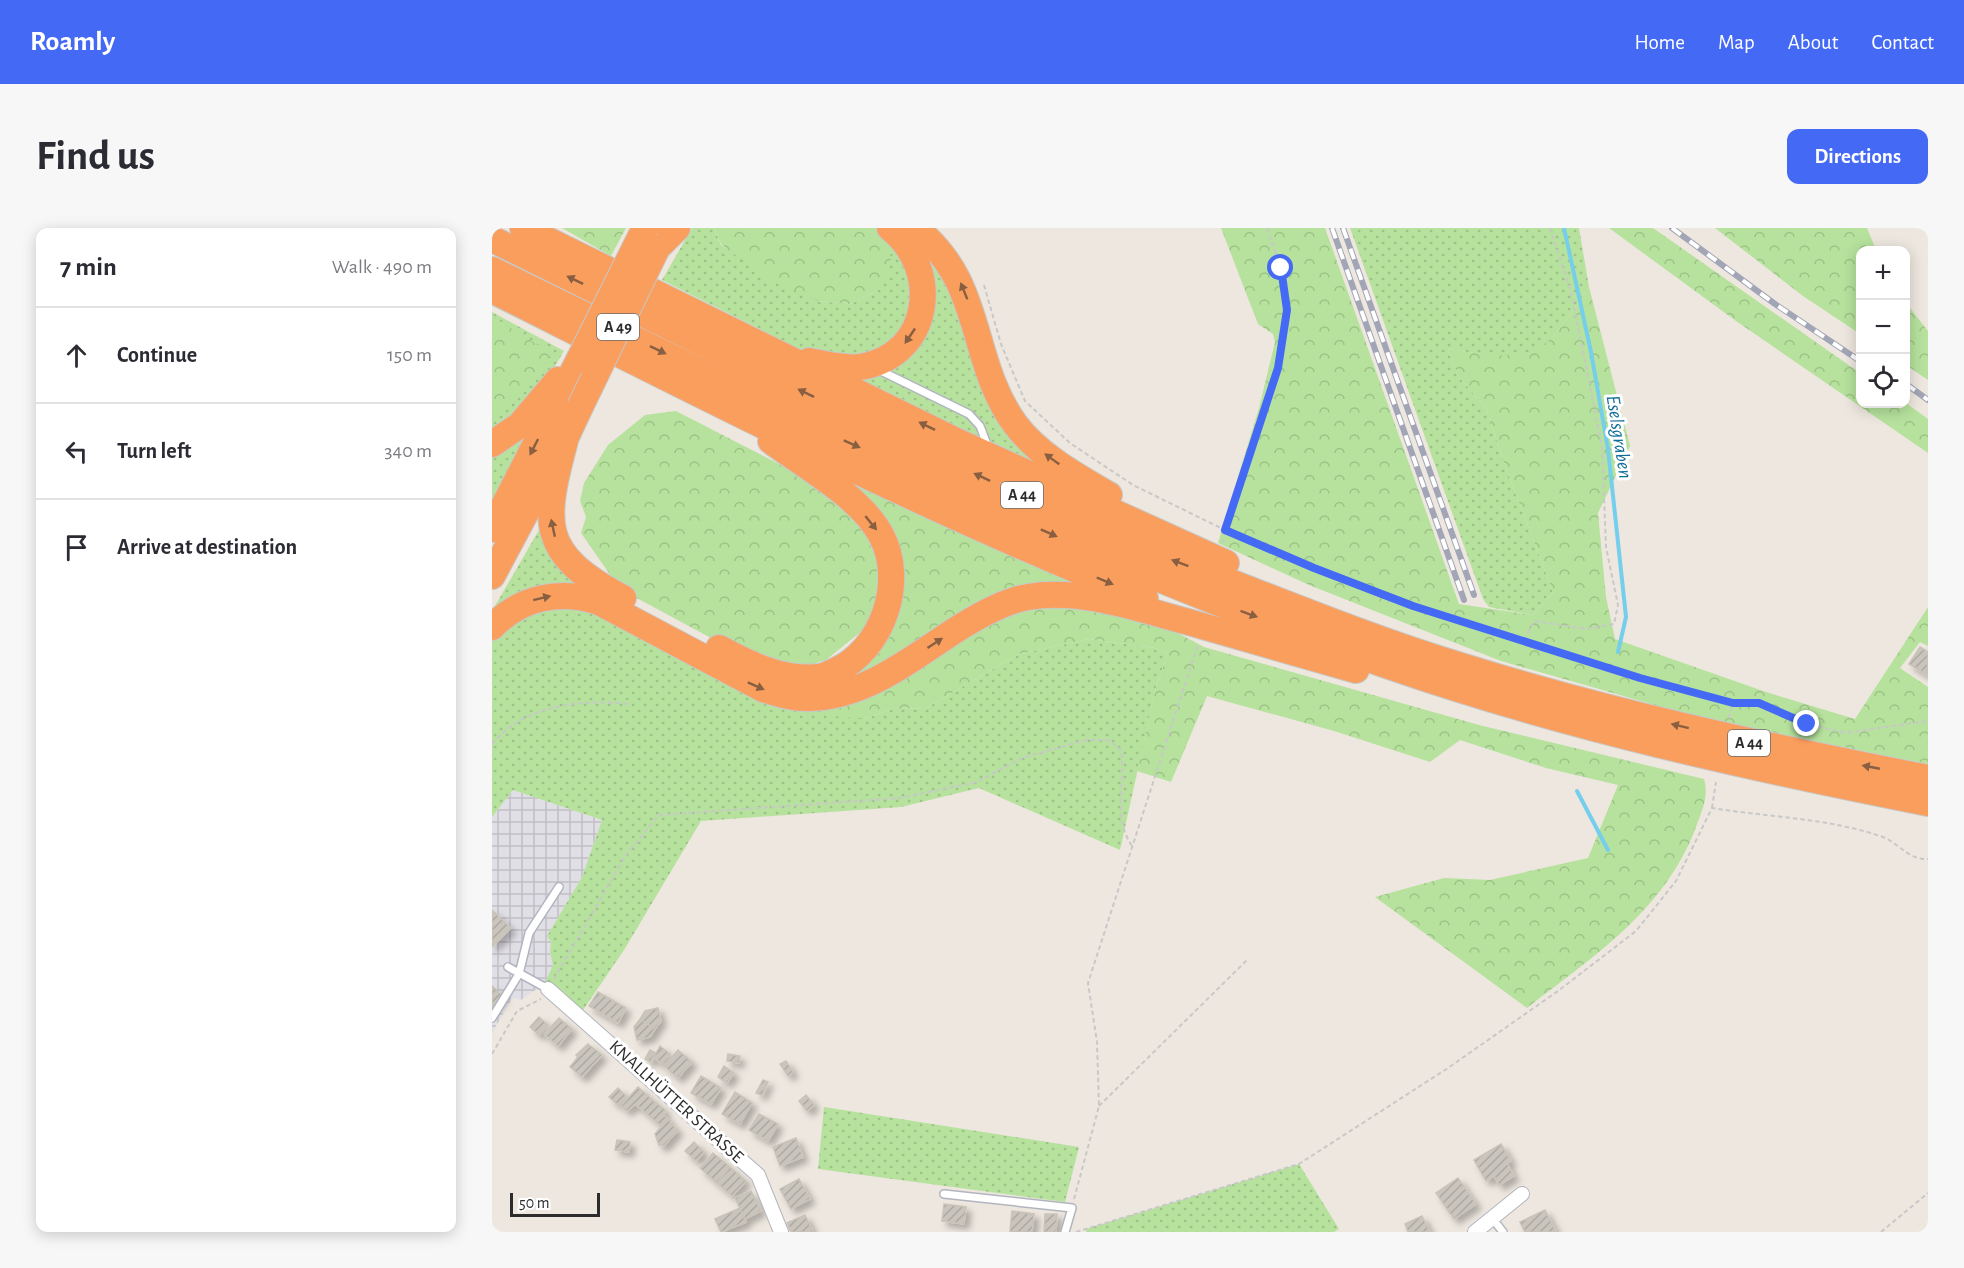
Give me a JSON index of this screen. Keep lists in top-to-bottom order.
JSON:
{
  "streets": {
    "highway": ["A 49", "A 44"],
    "street": ["KNALLHÜTTER STRASSE"]
  },
  "water": ["Eselsgraben"],
  "scale_bar": "50 m",
  "page": {
    "header": "Roamly",
    "nav": [
      "Home",
      "Map",
      "About",
      "Contact"
    ],
    "buttons": "Directions",
    "title": "Find us",
    "heading": ["7 min", "Walk · 490 m"],
    "map_buttons": ["+", "−"],
    "list": [
      ["Continue", "150 m"],
      ["Turn left", "340 m"],
      "Arrive at destination"
    ],
    "scale": "50 m"
  }
}
